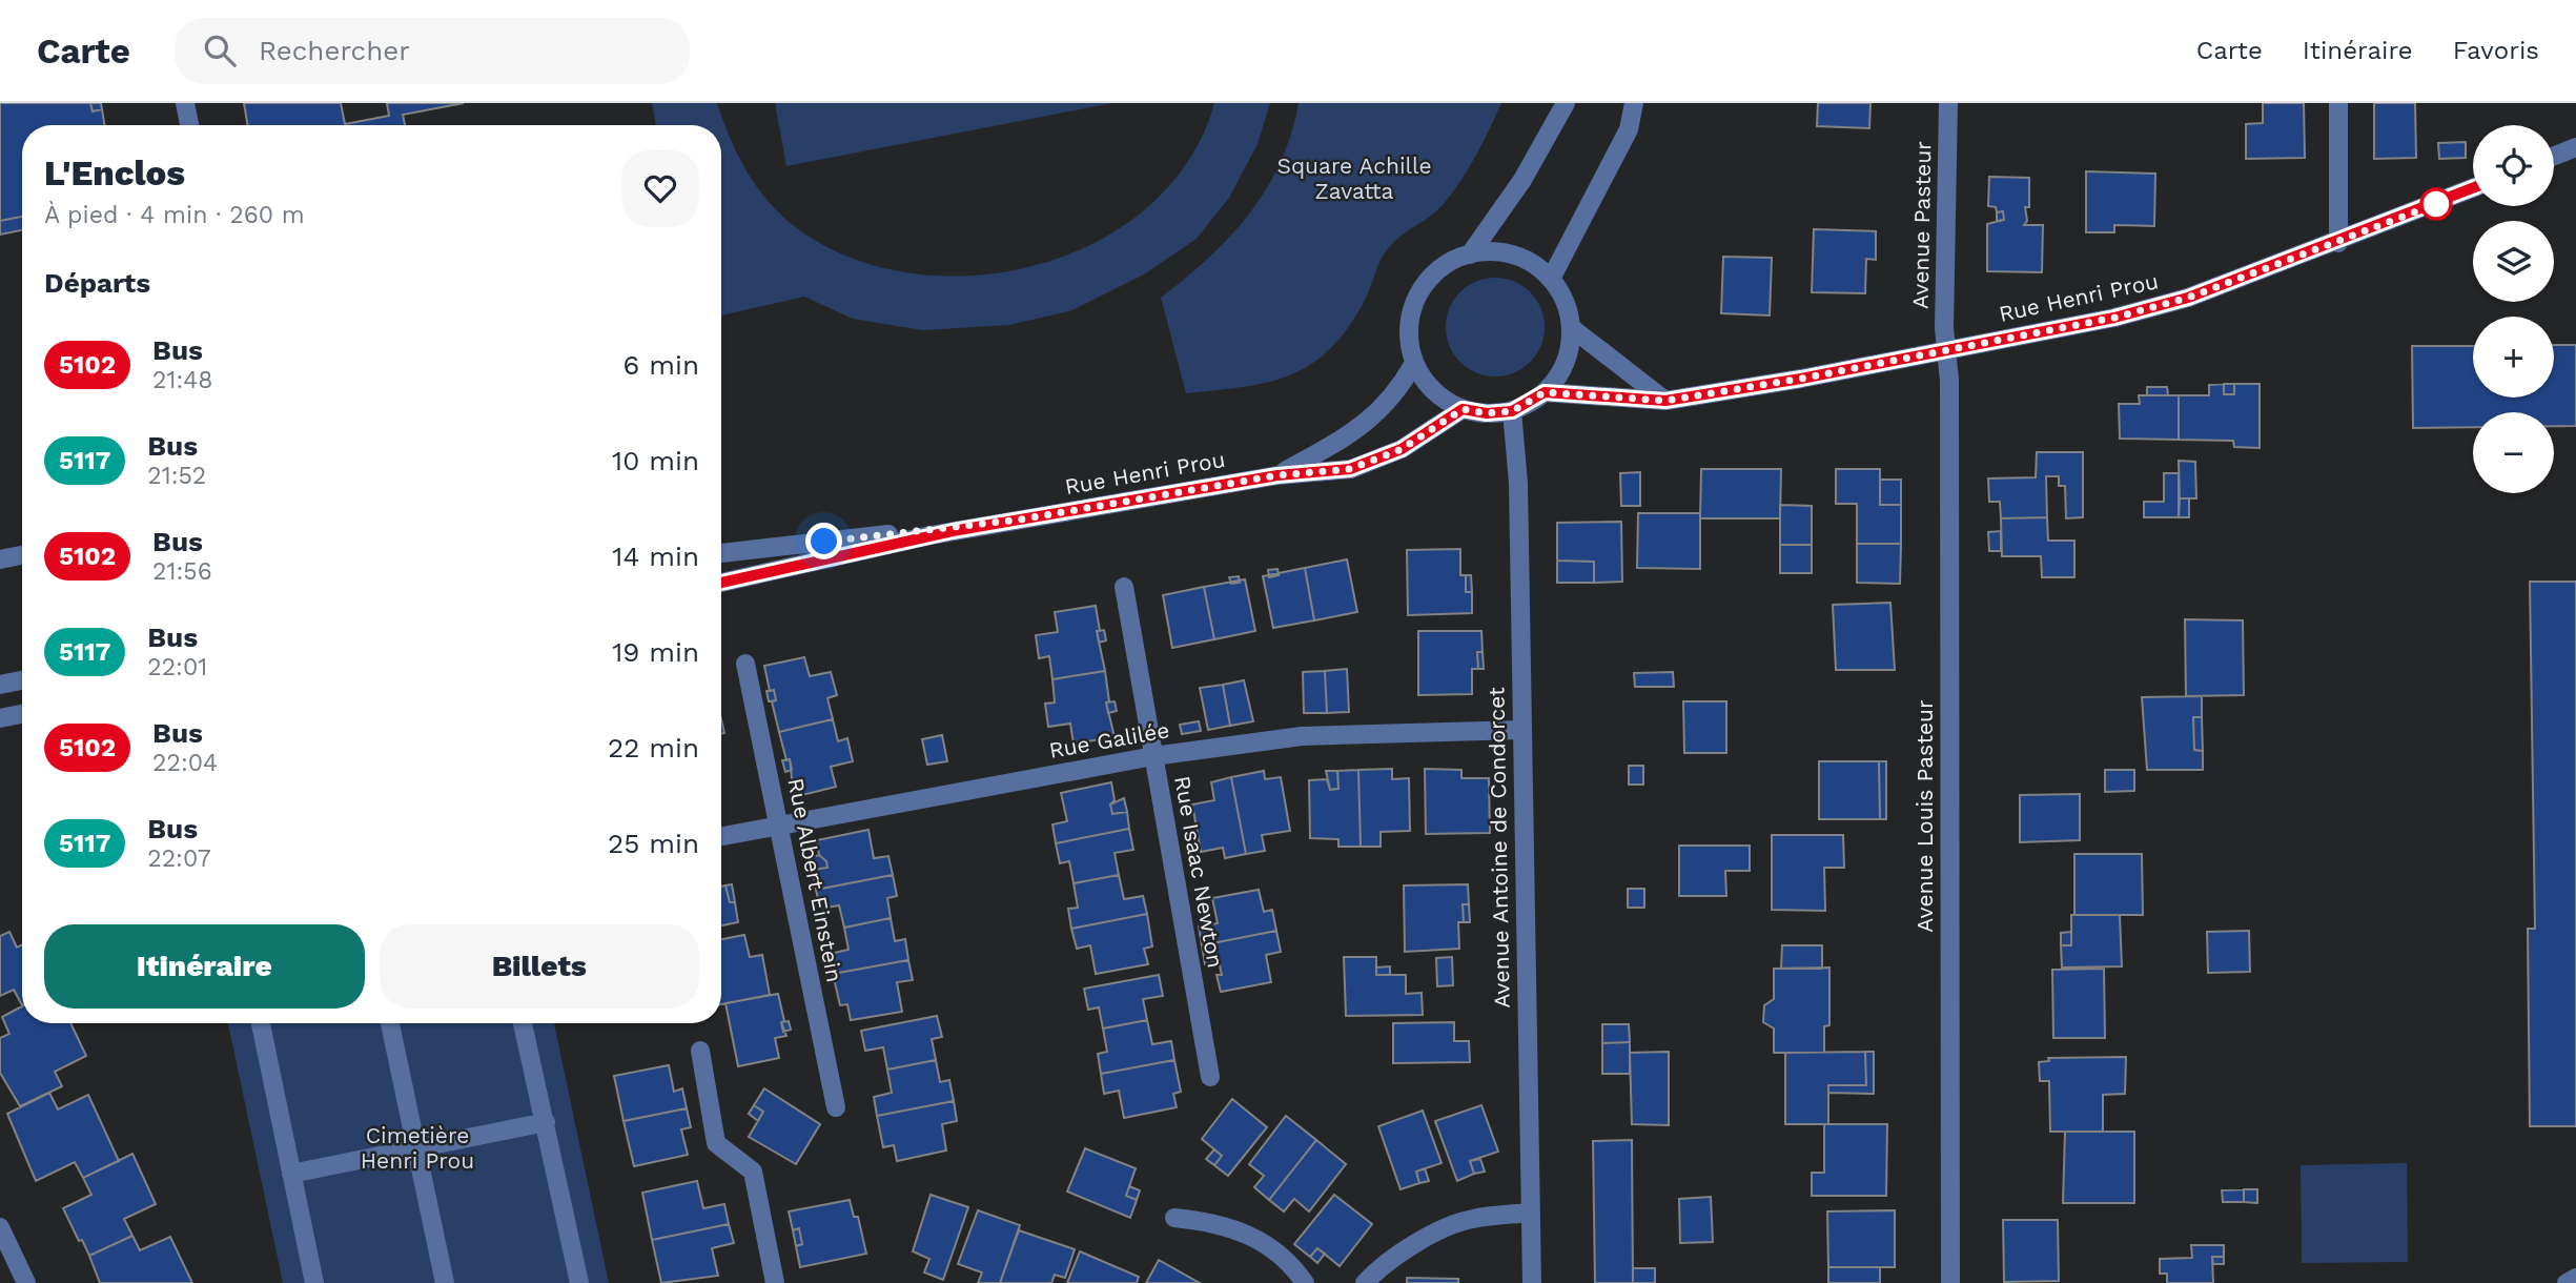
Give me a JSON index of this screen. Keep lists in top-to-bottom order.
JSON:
{
  "streets": {
    "street": [
      "Avenue Pasteur",
      "Rue Henri Prou",
      "Rue Galilée",
      "Avenue Louis Pasteur",
      "Avenue Antoine de Condorcet",
      "Rue Isaac Newton",
      "Rue Albert Einstein"
    ]
  },
  "crossings": [
    ["Avenue Pasteur", "Rue Henri Prou"],
    ["Avenue Pasteur", "Avenue Louis Pasteur"],
    ["Rue Henri Prou", "Avenue Louis Pasteur"],
    ["Rue Henri Prou", "Avenue Antoine de Condorcet"],
    ["Rue Galilée", "Avenue Antoine de Condorcet"],
    ["Rue Galilée", "Rue Isaac Newton"],
    ["Rue Galilée", "Rue Albert Einstein"]
  ],
  "parks": ["Square Achille Zavatta", "Cimetière Henri Prou"],
  "lines": ["bus line 5102"],
  "page": {
    "header": "Carte",
    "search": "Rechercher",
    "nav": ["Carte", "Itinéraire", "Favoris"],
    "map_buttons": ["+", "−"],
    "heading": [
      ["L'Enclos", "À pied · 4 min · 260 m"],
      "Départs"
    ],
    "list": [
      {
        "mark": "5102",
        "name": "Bus",
        "note": "21:48",
        "value": "6 min"
      },
      {
        "mark": "5117",
        "name": "Bus",
        "note": "21:52",
        "value": "10 min"
      },
      {
        "mark": "5102",
        "name": "Bus",
        "note": "21:56",
        "value": "14 min"
      },
      {
        "mark": "5117",
        "name": "Bus",
        "note": "22:01",
        "value": "19 min"
      },
      {
        "mark": "5102",
        "name": "Bus",
        "note": "22:04",
        "value": "22 min"
      },
      {
        "mark": "5117",
        "name": "Bus",
        "note": "22:07",
        "value": "25 min"
      }
    ],
    "buttons": ["Itinéraire", "Billets"]
  }
}
